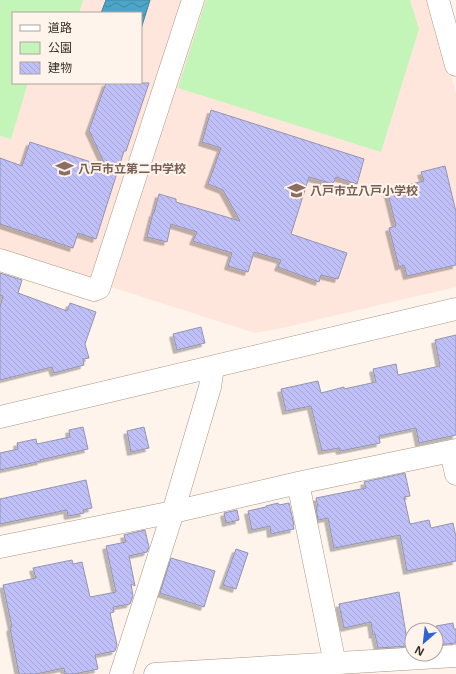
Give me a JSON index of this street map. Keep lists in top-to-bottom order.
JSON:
{
  "places": {
    "school or university": ["八戸市立第二中学校", "八戸市立八戸小学校"]
  },
  "legend": ["道路", "公園", "建物"],
  "north": "bottom left"
}
